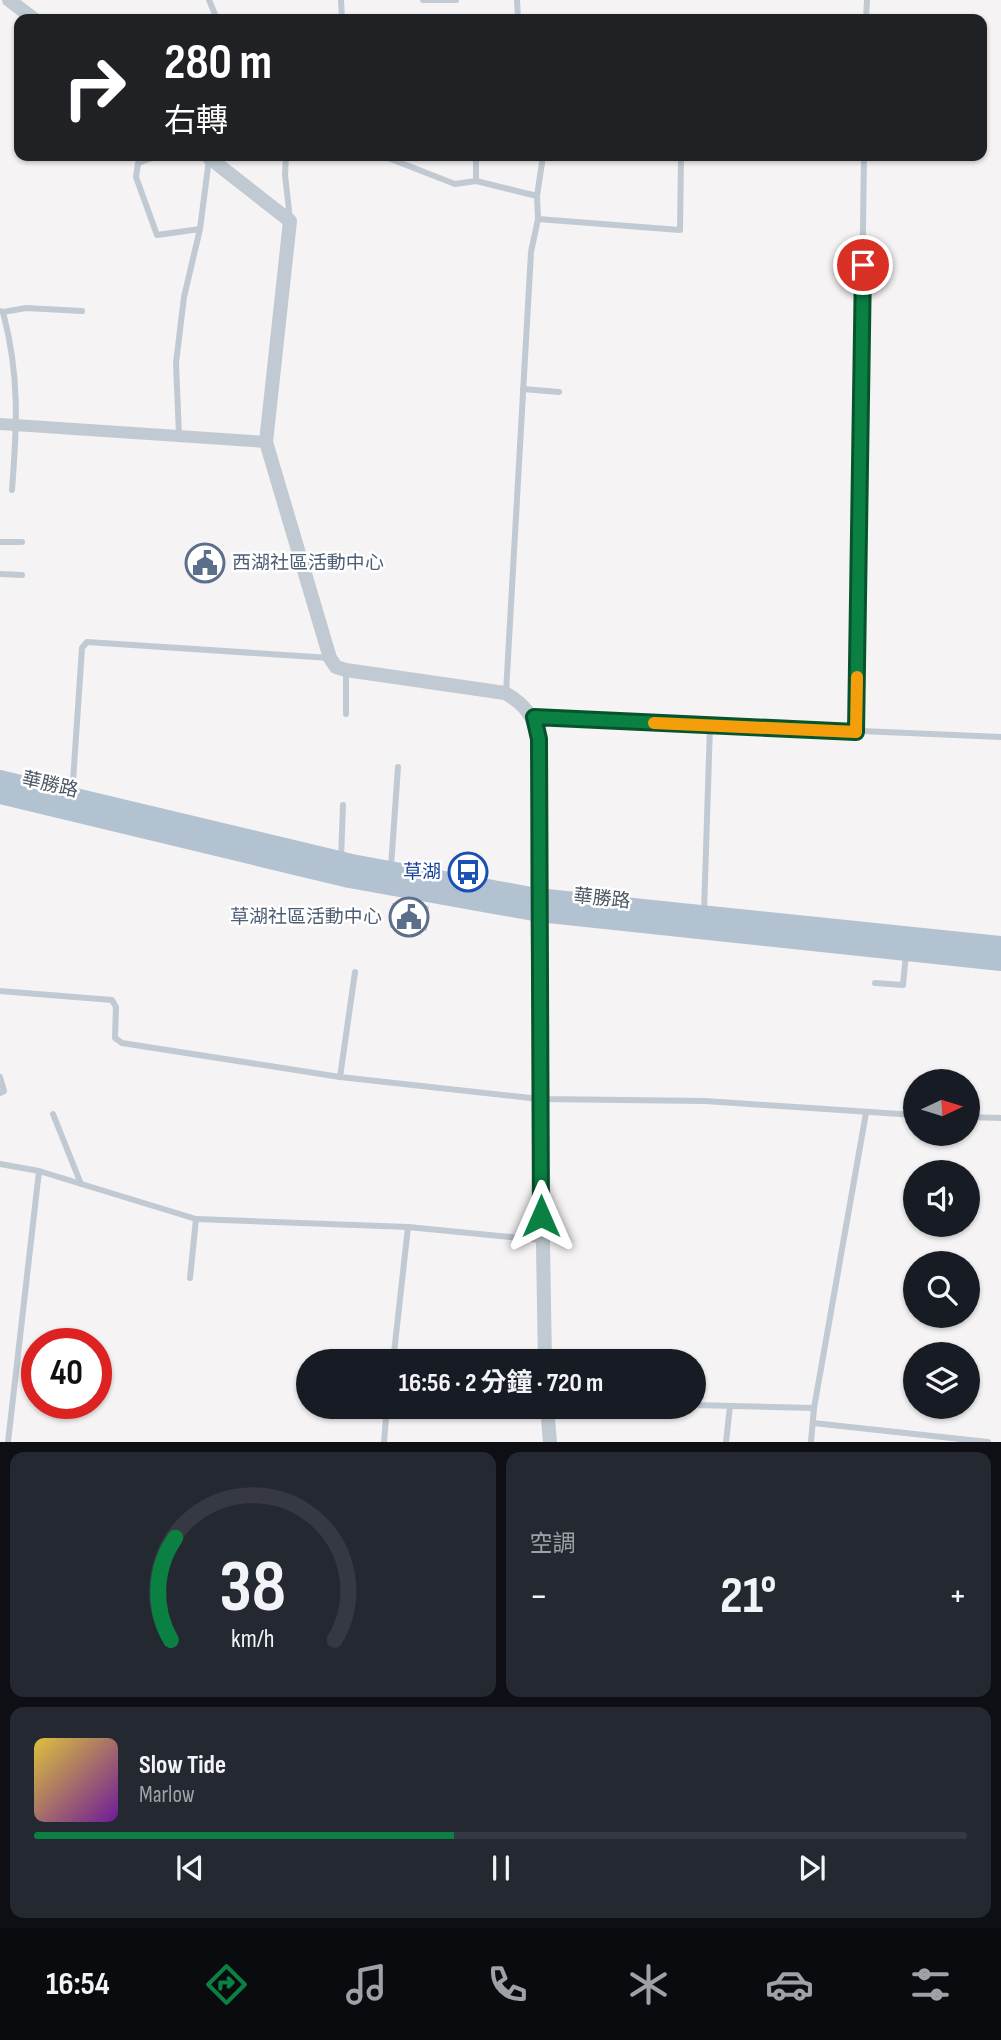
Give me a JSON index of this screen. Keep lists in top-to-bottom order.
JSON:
{
  "streets": {
    "main road": ["華勝路"]
  },
  "places": {
    "public building": ["西湖社區活動中心", "草湖社區活動中心"],
    "bus stop": ["草湖"]
  },
  "north": "right",
  "page": {
    "turn": ["280 m", "右轉"],
    "limit": "40",
    "trip": "16:56 · 2 分鐘 · 720 m",
    "tile": "空調",
    "heat": ["−", "21°", "+"],
    "song": ["Slow Tide", "Marlow"],
    "tabs": "16:54",
    "gauge": ["38", "km/h"]
  }
}
